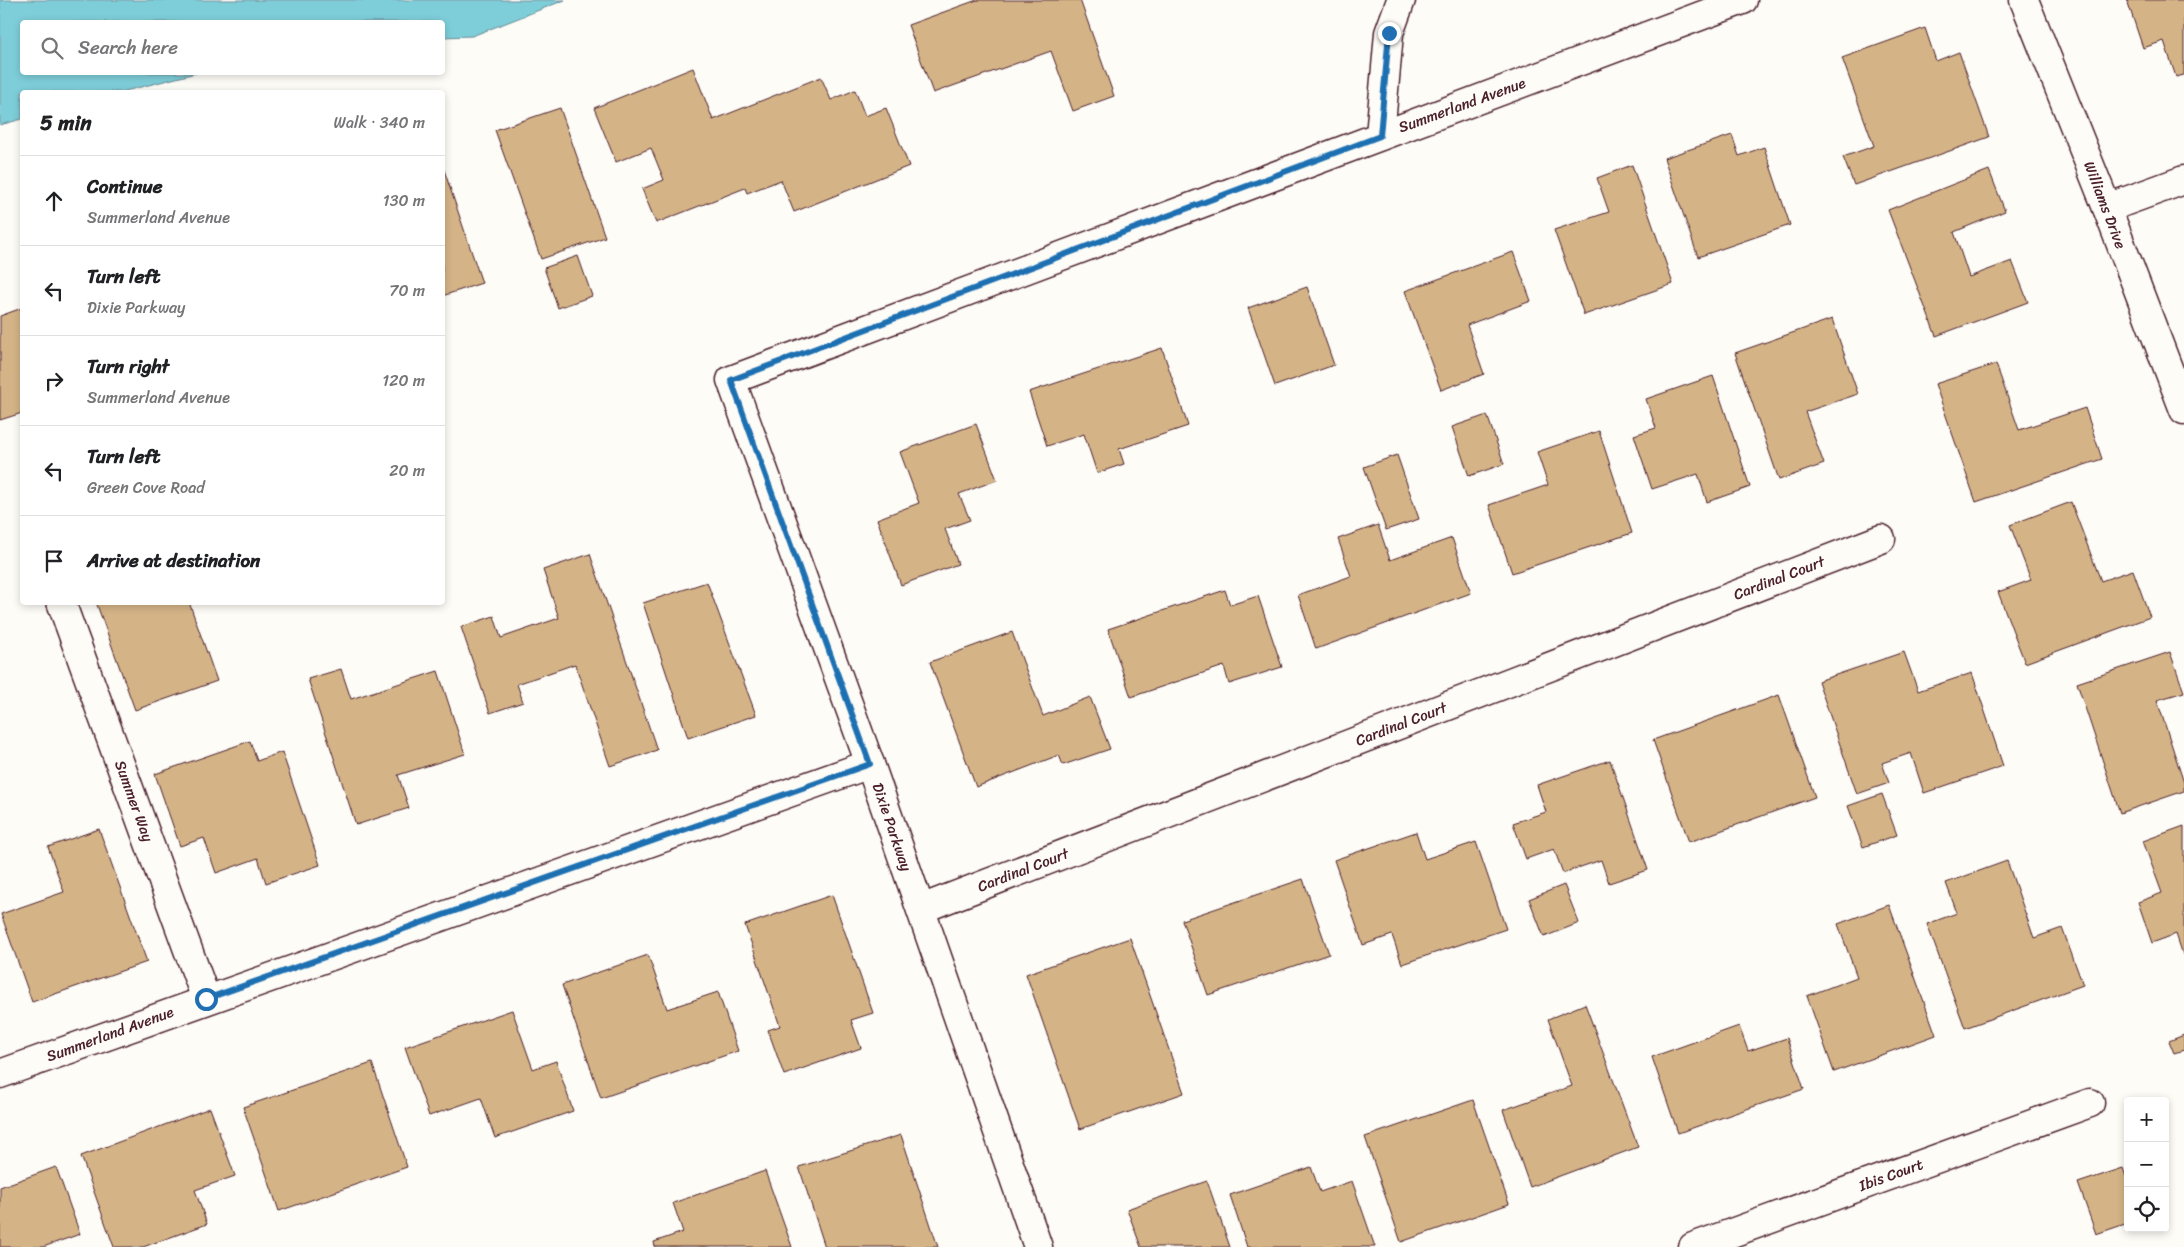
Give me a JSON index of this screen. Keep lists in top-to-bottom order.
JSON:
{
  "streets": {
    "street": [
      "Summerland Avenue",
      "Williams Drive",
      "Cardinal Court",
      "Summer Way",
      "Dixie Parkway",
      "Ibis Court"
    ]
  },
  "crossings": [
    ["Summerland Avenue", "Summer Way"],
    ["Summerland Avenue", "Dixie Parkway"],
    ["Cardinal Court", "Dixie Parkway"]
  ],
  "page": {
    "search": "Search here",
    "heading": ["5 min", "Walk · 340 m"],
    "list": [
      ["Continue", "Summerland Avenue", "130 m"],
      ["Turn left", "Dixie Parkway", "70 m"],
      ["Turn right", "Summerland Avenue", "120 m"],
      ["Turn left", "Green Cove Road", "20 m"],
      "Arrive at destination"
    ],
    "map_buttons": ["+", "−"]
  }
}
